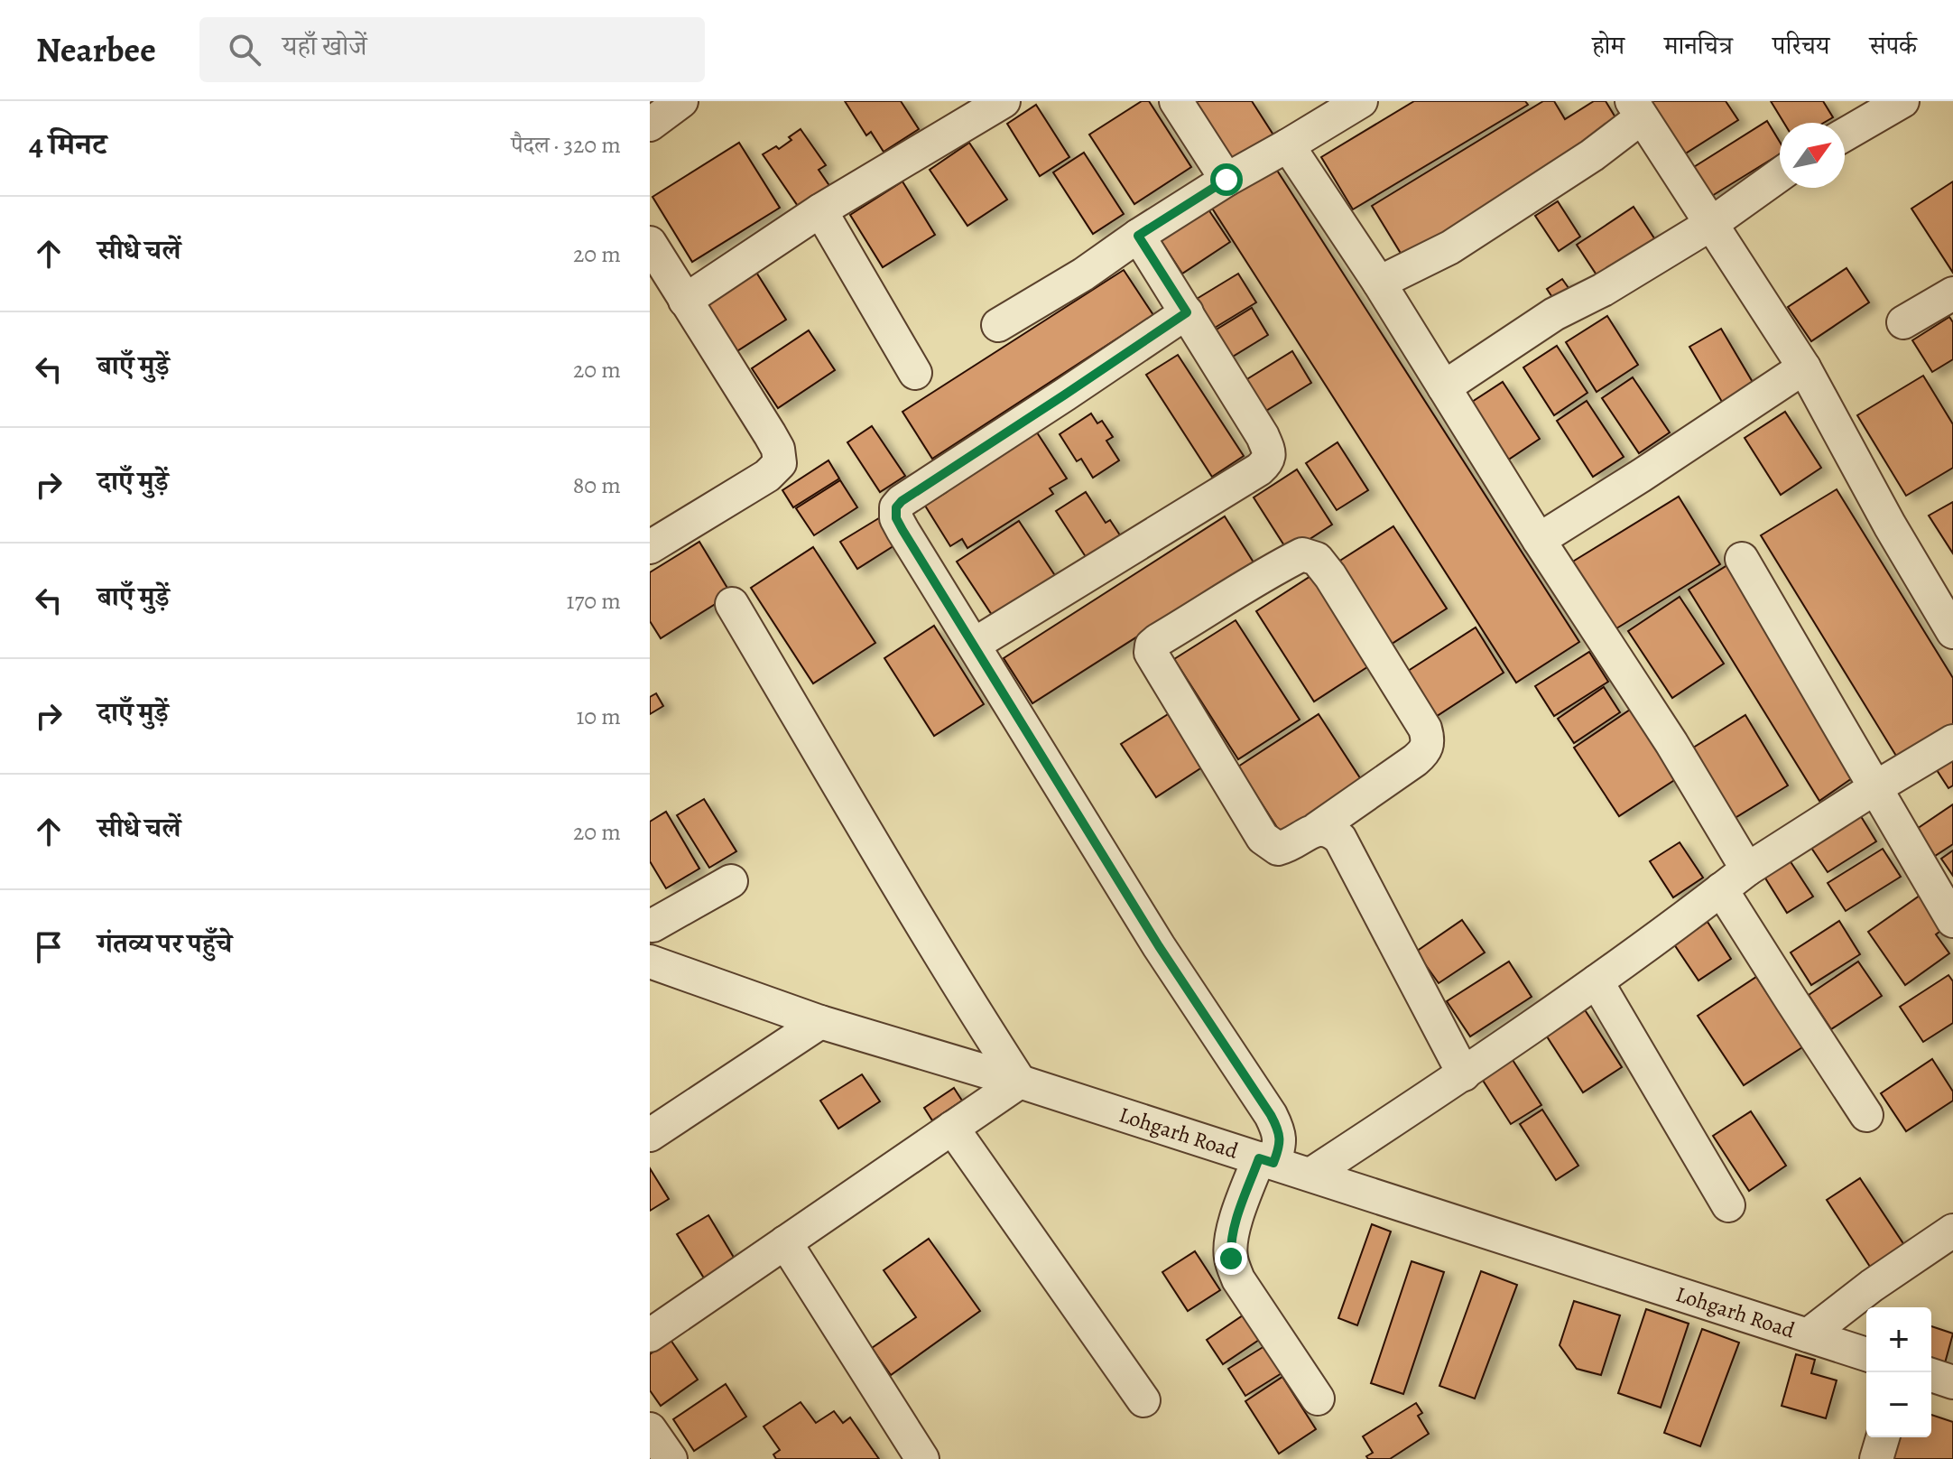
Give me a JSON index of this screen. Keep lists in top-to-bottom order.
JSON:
{
  "streets": {
    "street": ["Lohgarh Road"]
  },
  "north": "top right",
  "page": {
    "header": "Nearbee",
    "search": "यहाँ खोजें",
    "nav": [
      "होम",
      "मानचित्र",
      "परिचय",
      "संपर्क"
    ],
    "heading": ["4 मिनट", "पैदल · 320 m"],
    "list": [
      ["सीधे चलें", "20 m"],
      ["बाएँ मुड़ें", "20 m"],
      ["दाएँ मुड़ें", "80 m"],
      ["बाएँ मुड़ें", "170 m"],
      ["दाएँ मुड़ें", "10 m"],
      ["सीधे चलें", "20 m"],
      "गंतव्य पर पहुँचे"
    ],
    "map_buttons": ["+", "−"]
  }
}
